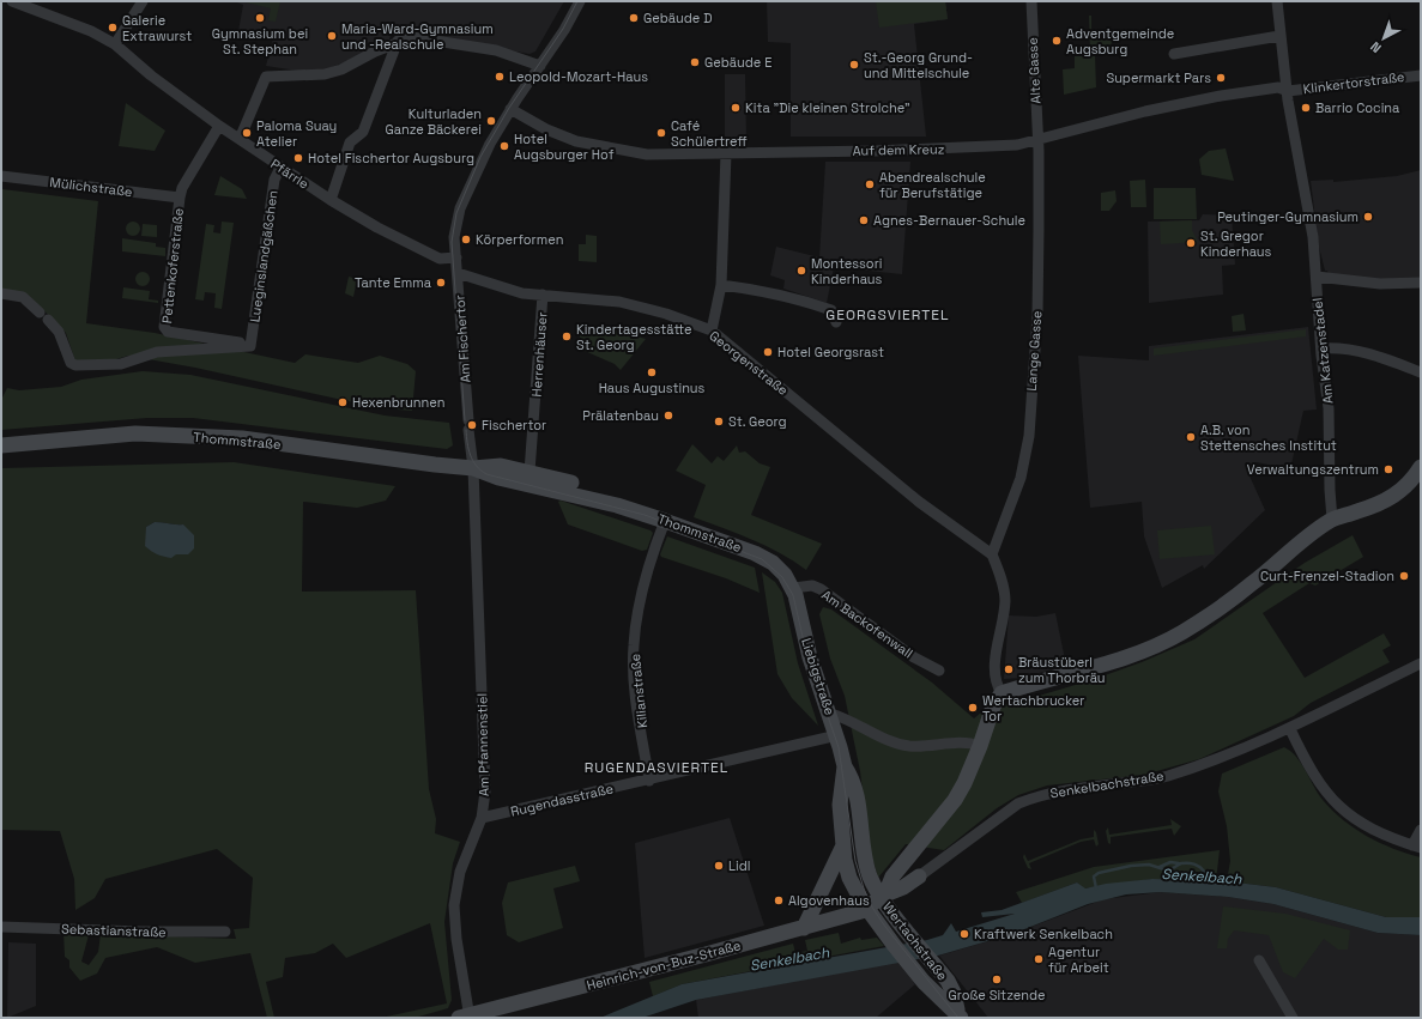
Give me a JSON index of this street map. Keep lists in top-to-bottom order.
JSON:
{
  "streets": {
    "street": [
      "Alte Gasse",
      "Klinkertorstraße",
      "Auf dem Kreuz",
      "Pfärrle",
      "Mülichstraße",
      "Lueginslandgäßchen",
      "Pettenkoferstraße",
      "Am Fischertor",
      "Lange Gasse",
      "Am Katzenstadel",
      "Herrenhäuser",
      "Georgenstraße",
      "Thommstraße",
      "Am Backofenwall",
      "Liebigstraße",
      "Kilianstraße",
      "Am Pfannenstiel",
      "Senkelbachstraße",
      "Rugendasstraße",
      "Sebastianstraße",
      "Wertachstraße",
      "Heinrich-von-Buz-Straße"
    ]
  },
  "crossings": [
    ["Alte Gasse", "Auf dem Kreuz"],
    ["Alte Gasse", "Lange Gasse"],
    ["Klinkertorstraße", "Auf dem Kreuz"],
    ["Klinkertorstraße", "Am Katzenstadel"],
    ["Auf dem Kreuz", "Am Fischertor"],
    ["Auf dem Kreuz", "Lange Gasse"],
    ["Auf dem Kreuz", "Am Katzenstadel"],
    ["Pfärrle", "Lueginslandgäßchen"],
    ["Pfärrle", "Pettenkoferstraße"],
    ["Pfärrle", "Am Fischertor"],
    ["Mülichstraße", "Pettenkoferstraße"],
    ["Lueginslandgäßchen", "Pettenkoferstraße"],
    ["Am Fischertor", "Georgenstraße"],
    ["Am Fischertor", "Thommstraße"],
    ["Am Fischertor", "Am Pfannenstiel"],
    ["Lange Gasse", "Georgenstraße"],
    ["Herrenhäuser", "Georgenstraße"],
    ["Herrenhäuser", "Thommstraße"],
    ["Thommstraße", "Am Backofenwall"],
    ["Thommstraße", "Liebigstraße"],
    ["Thommstraße", "Kilianstraße"],
    ["Thommstraße", "Am Pfannenstiel"],
    ["Am Backofenwall", "Liebigstraße"],
    ["Liebigstraße", "Senkelbachstraße"],
    ["Liebigstraße", "Rugendasstraße"],
    ["Liebigstraße", "Wertachstraße"],
    ["Liebigstraße", "Heinrich-von-Buz-Straße"],
    ["Kilianstraße", "Rugendasstraße"],
    ["Am Pfannenstiel", "Rugendasstraße"],
    ["Am Pfannenstiel", "Heinrich-von-Buz-Straße"],
    ["Senkelbachstraße", "Wertachstraße"],
    ["Senkelbachstraße", "Heinrich-von-Buz-Straße"],
    ["Wertachstraße", "Heinrich-von-Buz-Straße"]
  ],
  "districts": ["GEORGSVIERTEL", "RUGENDASVIERTEL"],
  "water": ["Senkelbach"],
  "places": [
    "Gymnasium bei St. Stephan",
    "Gebäude D",
    "Galerie Extrawurst",
    "Maria-Ward-Gymnasium und -Realschule",
    "Adventgemeinde Augsburg",
    "Gebäude E",
    "St.-Georg Grund- und Mittelschule",
    "Leopold-Mozart-Haus",
    "Supermarkt Pars",
    "Kita \"Die kleinen Strolche\"",
    "Barrio Cocina",
    "Kulturladen Ganze Bäckerei",
    "Paloma Suay Atelier",
    "Café Schülertreff",
    "Hotel Augsburger Hof",
    "Hotel Fischertor Augsburg",
    "Abendrealschule für Berufstätige",
    "Peutinger-Gymnasium",
    "Agnes-Bernauer-Schule",
    "Körperformen",
    "St. Gregor Kinderhaus",
    "Montessori Kinderhaus",
    "Tante Emma",
    "Kindertagesstätte St. Georg",
    "Hotel Georgsrast",
    "Haus Augustinus",
    "Hexenbrunnen",
    "Prälatenbau",
    "St. Georg",
    "Fischertor",
    "A.B. von Stettensches Institut",
    "Verwaltungszentrum",
    "Curt-Frenzel-Stadion",
    "Bräustüberl zum Thorbräu",
    "Wertachbrucker Tor",
    "Lidl",
    "Algovenhaus",
    "Kraftwerk Senkelbach",
    "Agentur für Arbeit",
    "Große Sitzende"
  ],
  "north": "bottom left"
}
